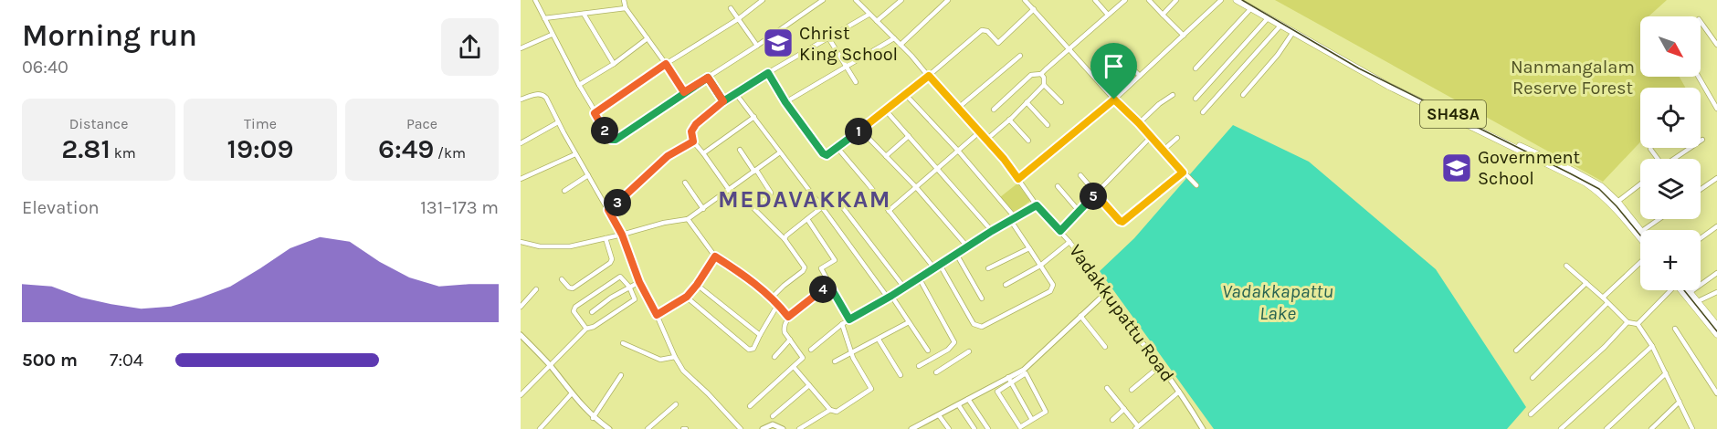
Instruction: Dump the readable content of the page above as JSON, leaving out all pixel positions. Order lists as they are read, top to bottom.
{
  "streets": {
    "main road": ["SH48A"],
    "street": ["Vadakkupattu Road"]
  },
  "districts": ["MEDAVAKKAM"],
  "water": ["Vadakkapattu Lake"],
  "parks": ["Nanmangalam Reserve Forest"],
  "places": {
    "school or university": ["Christ King School", "Government School"]
  },
  "north": "bottom right",
  "page": {
    "heading": ["Morning run", "06:40"],
    "map_buttons": "+",
    "stats": [
      ["Distance", "2.81 km"],
      ["Time", "19:09"],
      ["Pace", "6:49 /km"]
    ],
    "pins": [
      "2",
      "1",
      "5",
      "3",
      "4"
    ],
    "chart": ["Elevation", "131–173 m"],
    "list": [
      {
        "name": "500 m",
        "note": "7:04"
      }
    ]
  }
}
